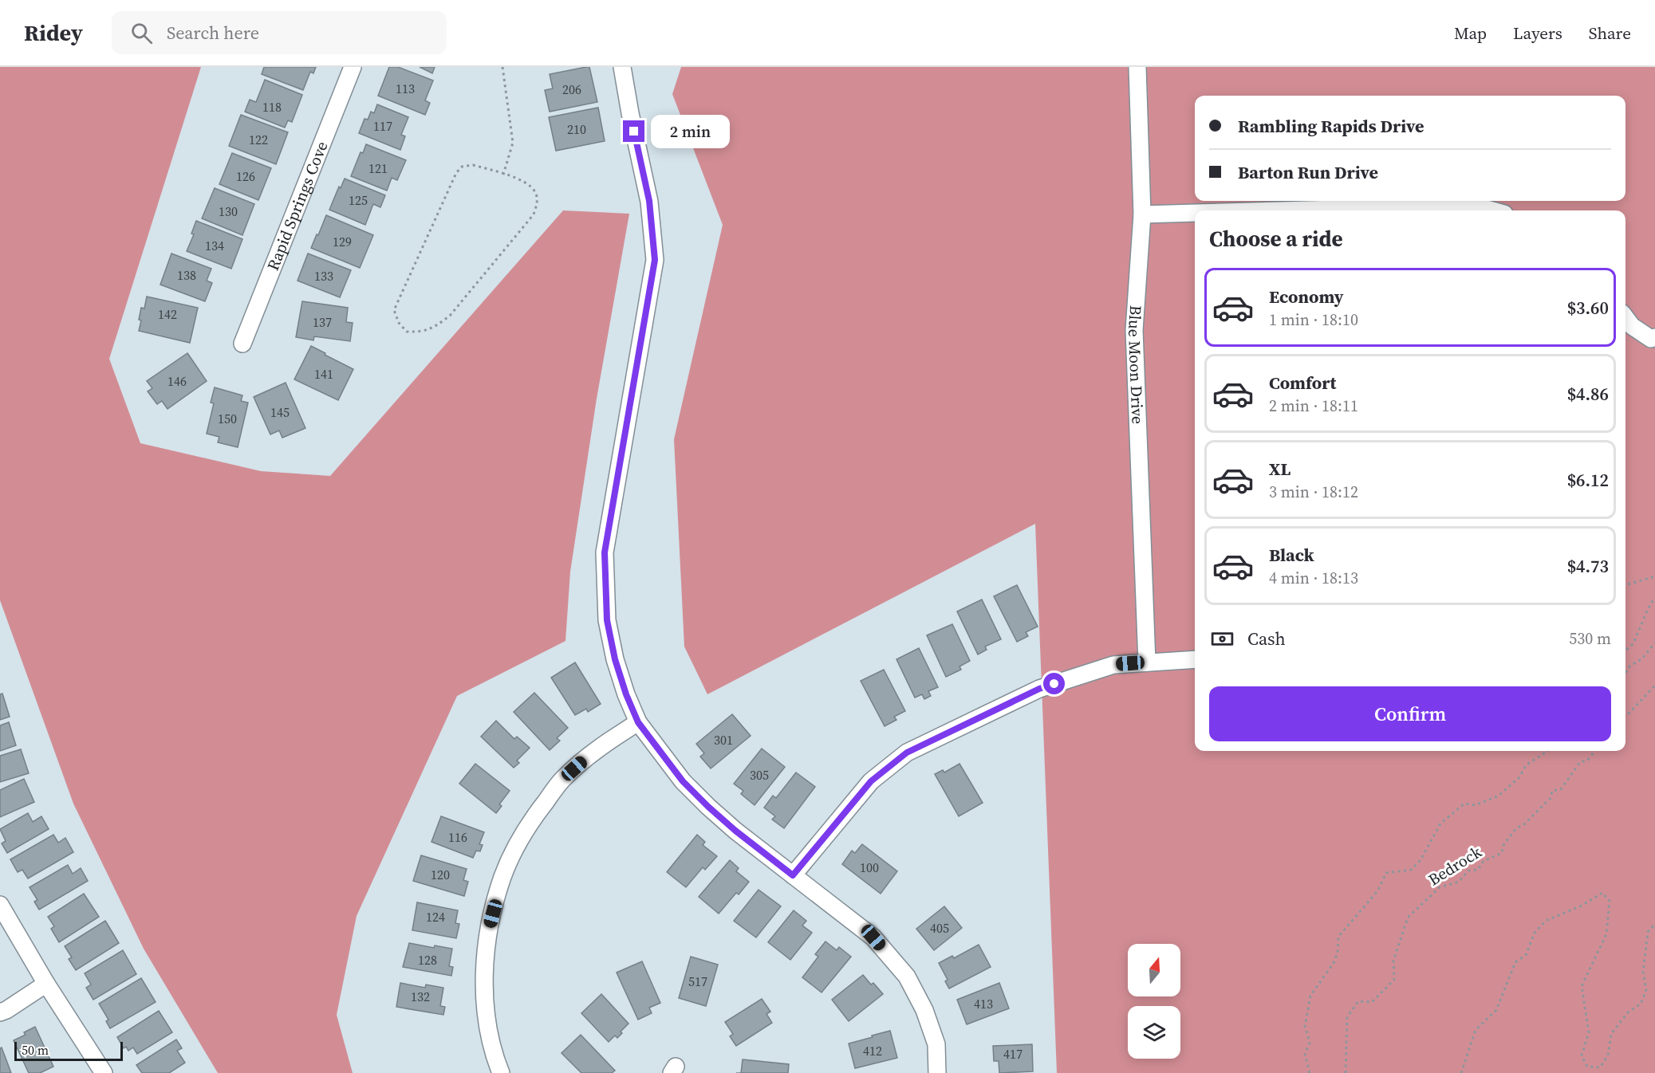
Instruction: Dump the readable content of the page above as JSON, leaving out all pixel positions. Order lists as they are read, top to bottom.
{
  "streets": {
    "street": ["Rapid Springs Cove", "Blue Moon Drive"],
    "path": ["Bedrock"]
  },
  "house_numbers": [
    "113",
    "206",
    "118",
    "117",
    "210",
    "122",
    "121",
    "126",
    "125",
    "130",
    "129",
    "134",
    "138",
    "133",
    "142",
    "137",
    "141",
    "146",
    "145",
    "150",
    "301",
    "305",
    "116",
    "100",
    "120",
    "124",
    "405",
    "128",
    "517",
    "132",
    "413",
    "412",
    "417"
  ],
  "scale_bar": "50 m",
  "north": "top",
  "page": {
    "header": "Ridey",
    "search": "Search here",
    "nav": ["Map", "Layers", "Share"],
    "banner": ["Rambling Rapids Drive", "Barton Run Drive"],
    "bubble": "2 min",
    "heading": "Choose a ride",
    "list": [
      {
        "name": "Economy",
        "note": "1 min · 18:10",
        "value": "$3.60"
      },
      {
        "name": "Comfort",
        "note": "2 min · 18:11",
        "value": "$4.86"
      },
      {
        "name": "XL",
        "note": "3 min · 18:12",
        "value": "$6.12"
      },
      {
        "name": "Black",
        "note": "4 min · 18:13",
        "value": "$4.73"
      }
    ],
    "pay": ["Cash", "530 m"],
    "buttons": "Confirm",
    "scale": "50 m"
  }
}
